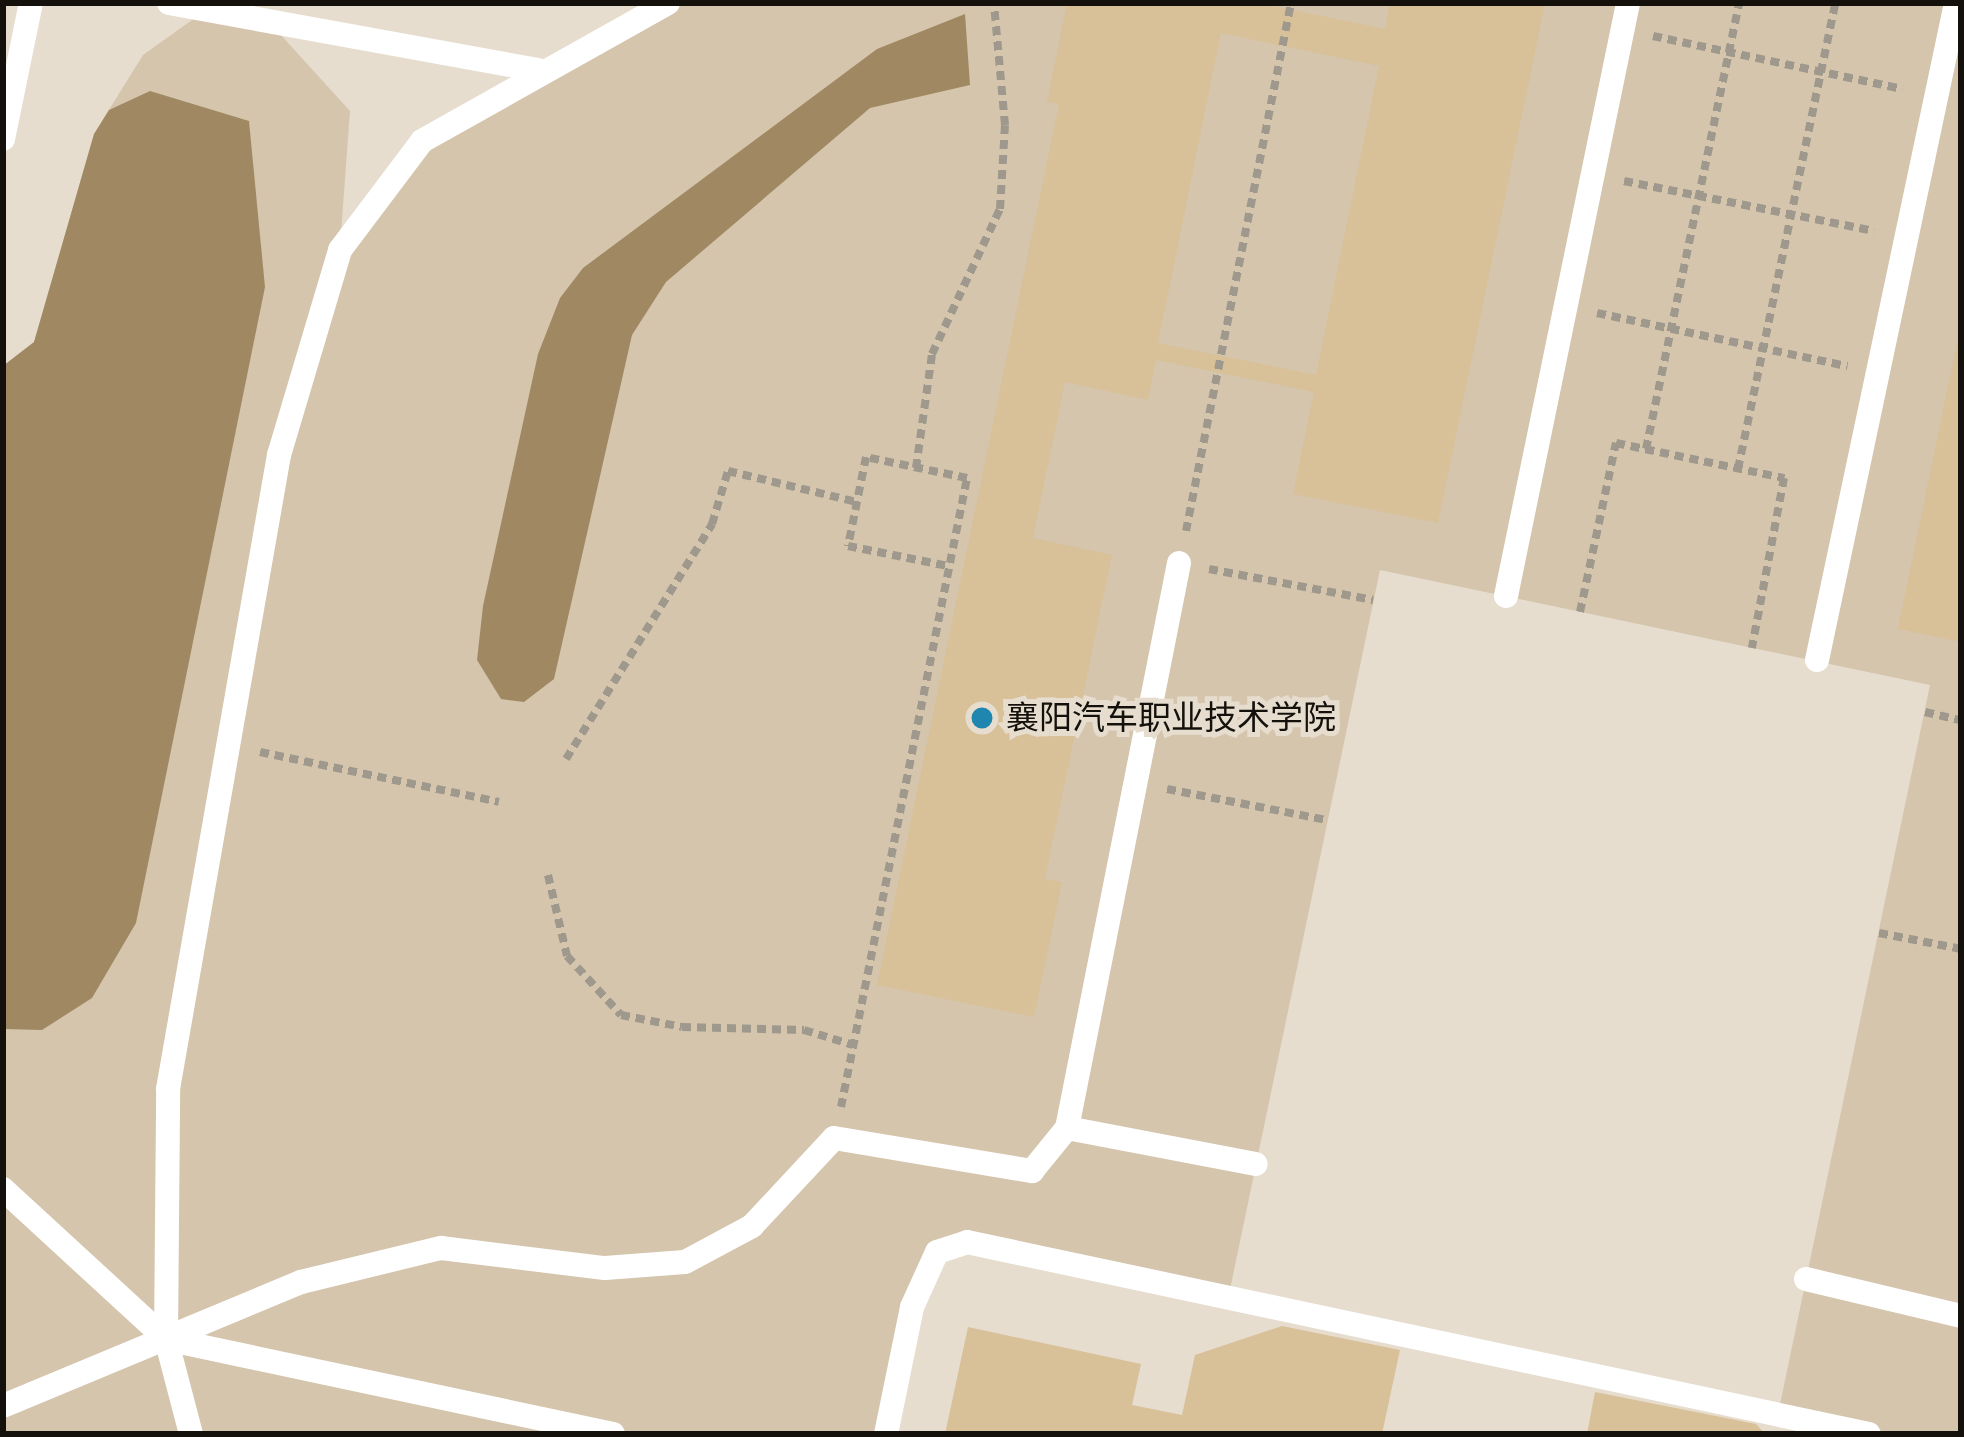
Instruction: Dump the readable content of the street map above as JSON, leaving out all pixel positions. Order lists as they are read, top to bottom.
{
  "places": ["襄阳汽车职业技术学院"]
}
